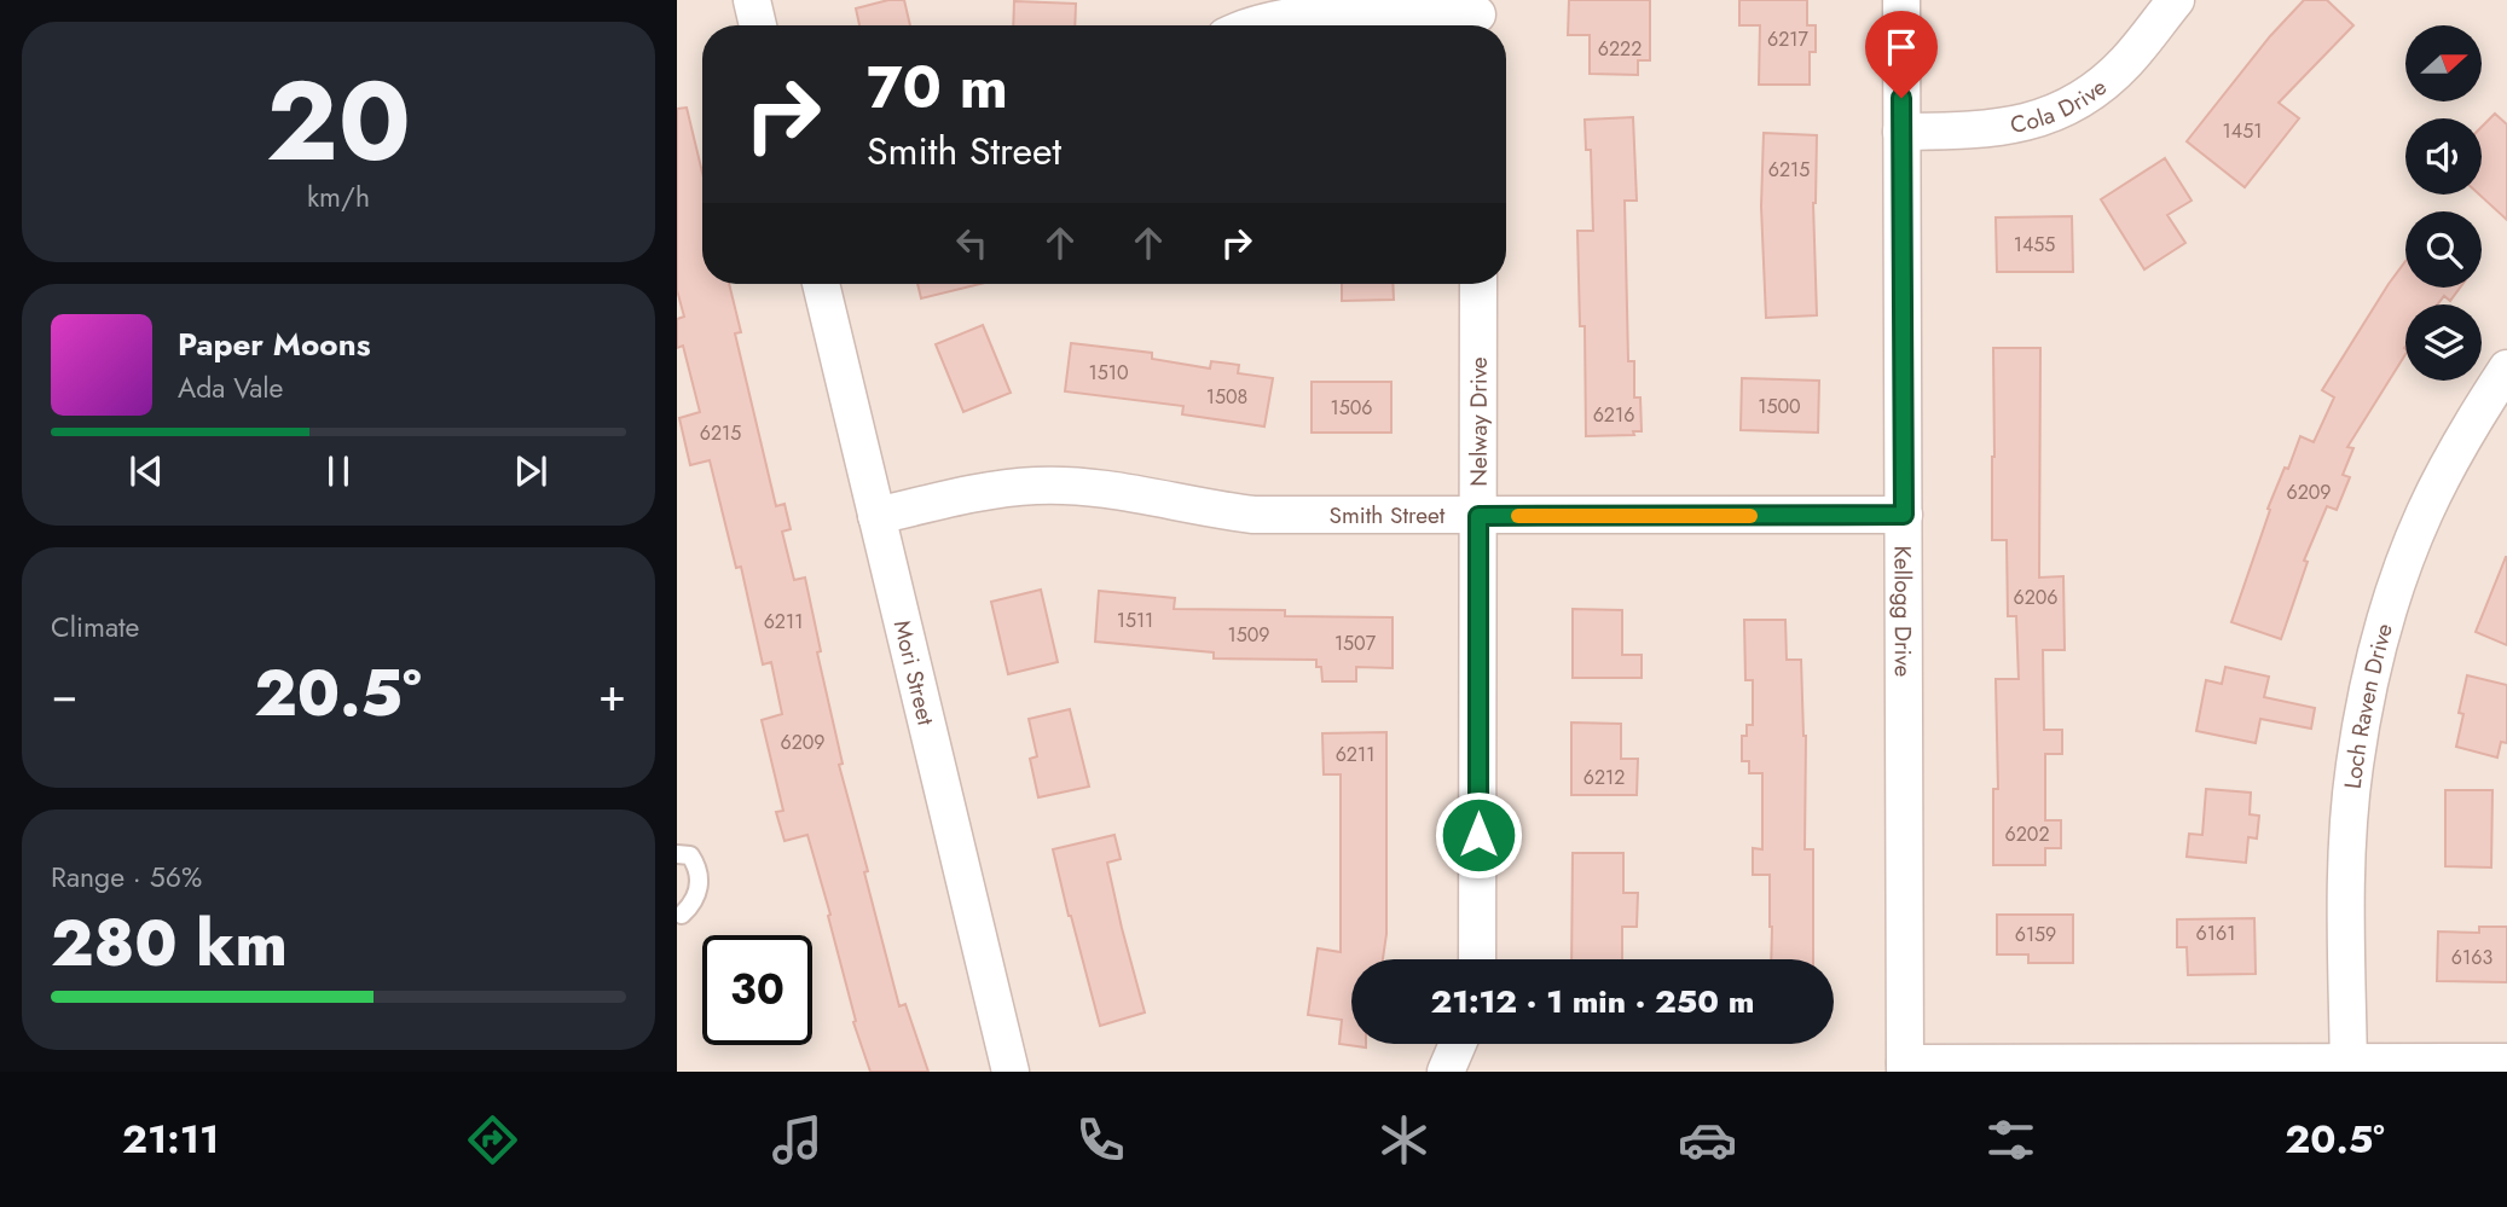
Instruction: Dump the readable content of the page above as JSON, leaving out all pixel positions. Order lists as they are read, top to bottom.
{
  "streets": {
    "street": [
      "Cola Drive",
      "Nelway Drive",
      "Smith Street",
      "Kellogg Drive",
      "Mori Street",
      "Loch Raven Drive"
    ]
  },
  "crossings": [
    ["Cola Drive", "Kellogg Drive"],
    ["Nelway Drive", "Smith Street"],
    ["Smith Street", "Kellogg Drive"],
    ["Smith Street", "Mori Street"]
  ],
  "house_numbers": [
    "6217",
    "6222",
    "1451",
    "6215",
    "1455",
    "1510",
    "1508",
    "1500",
    "1506",
    "6216",
    "6215",
    "6209",
    "6206",
    "1511",
    "6211",
    "1509",
    "1507",
    "6209",
    "6211",
    "6212",
    "6202",
    "6161",
    "6159",
    "6163"
  ],
  "north": "right",
  "page": {
    "tile": [
      ["20", "km/h"],
      "Climate",
      ["Range · 56%", "280 km"]
    ],
    "turn": ["70 m", "Smith Street"],
    "song": ["Paper Moons", "Ada Vale"],
    "heat": ["−", "20.5°", "+"],
    "limit": "30",
    "trip": "21:12 · 1 min · 250 m",
    "tabs": ["21:11", "20.5°"]
  }
}
